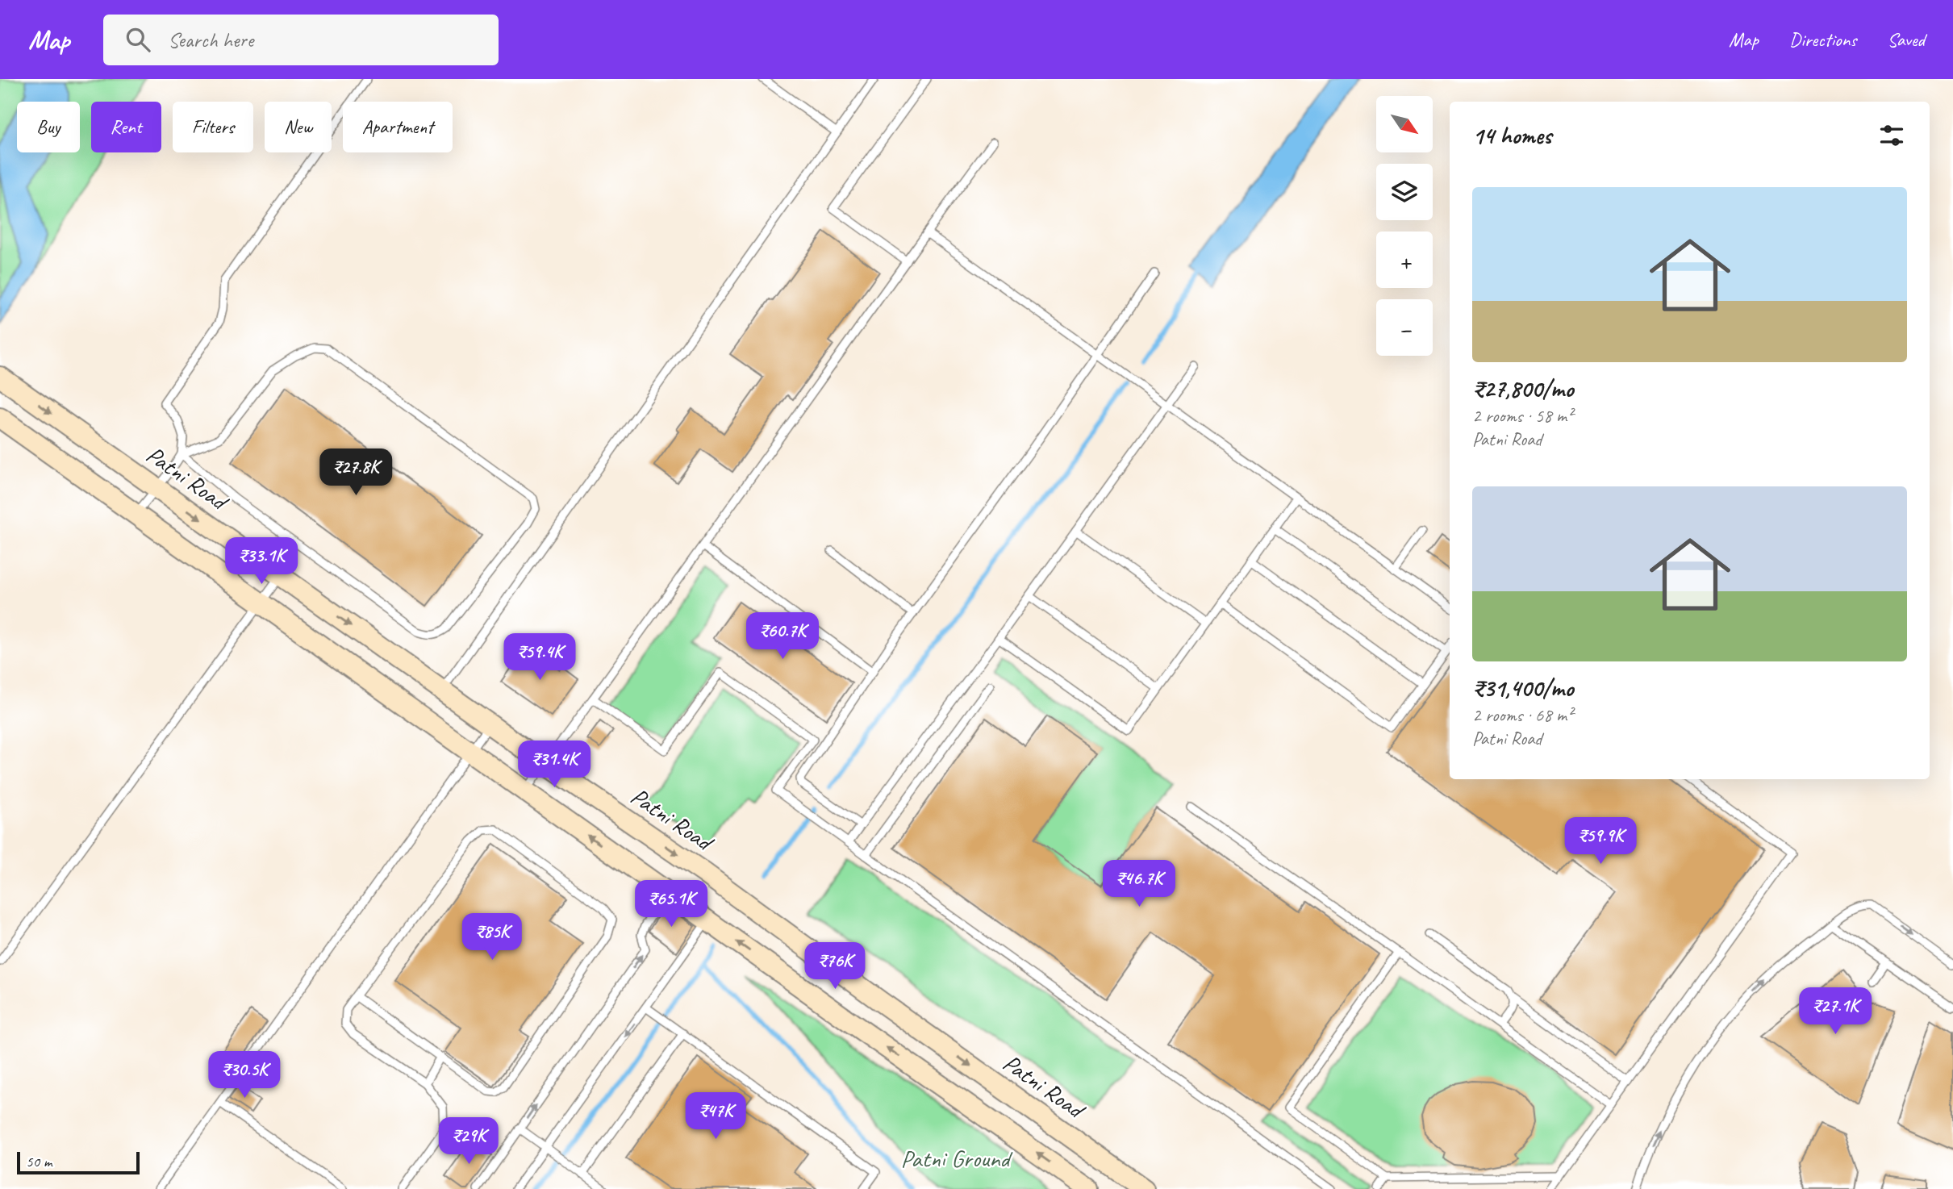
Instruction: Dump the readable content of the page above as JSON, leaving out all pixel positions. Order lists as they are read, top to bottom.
{
  "streets": {
    "main road": ["Patni Road"]
  },
  "parks": ["Patni Ground"],
  "scale_bar": "50 m",
  "north": "bottom right",
  "page": {
    "header": "Map",
    "search": "Search here",
    "nav": ["Map", "Directions", "Saved"],
    "map_buttons": ["+", "−"],
    "chip": [
      "Buy",
      "Rent",
      "Filters",
      "New",
      "Apartment"
    ],
    "heading": "14 homes",
    "list": [
      {
        "name": "₹27,800/mo",
        "note": "2 rooms · 58 m² · Patni Road"
      },
      {
        "name": "₹31,400/mo",
        "note": "2 rooms · 68 m² · Patni Road"
      }
    ],
    "price": [
      "₹27.8K",
      "₹33.1K",
      "₹60.7K",
      "₹59.4K",
      "₹31.4K",
      "₹59.9K",
      "₹46.7K",
      "₹65.1K",
      "₹85K",
      "₹76K",
      "₹27.1K",
      "₹30.5K",
      "₹47K",
      "₹29K"
    ],
    "scale": "50 m"
  }
}
